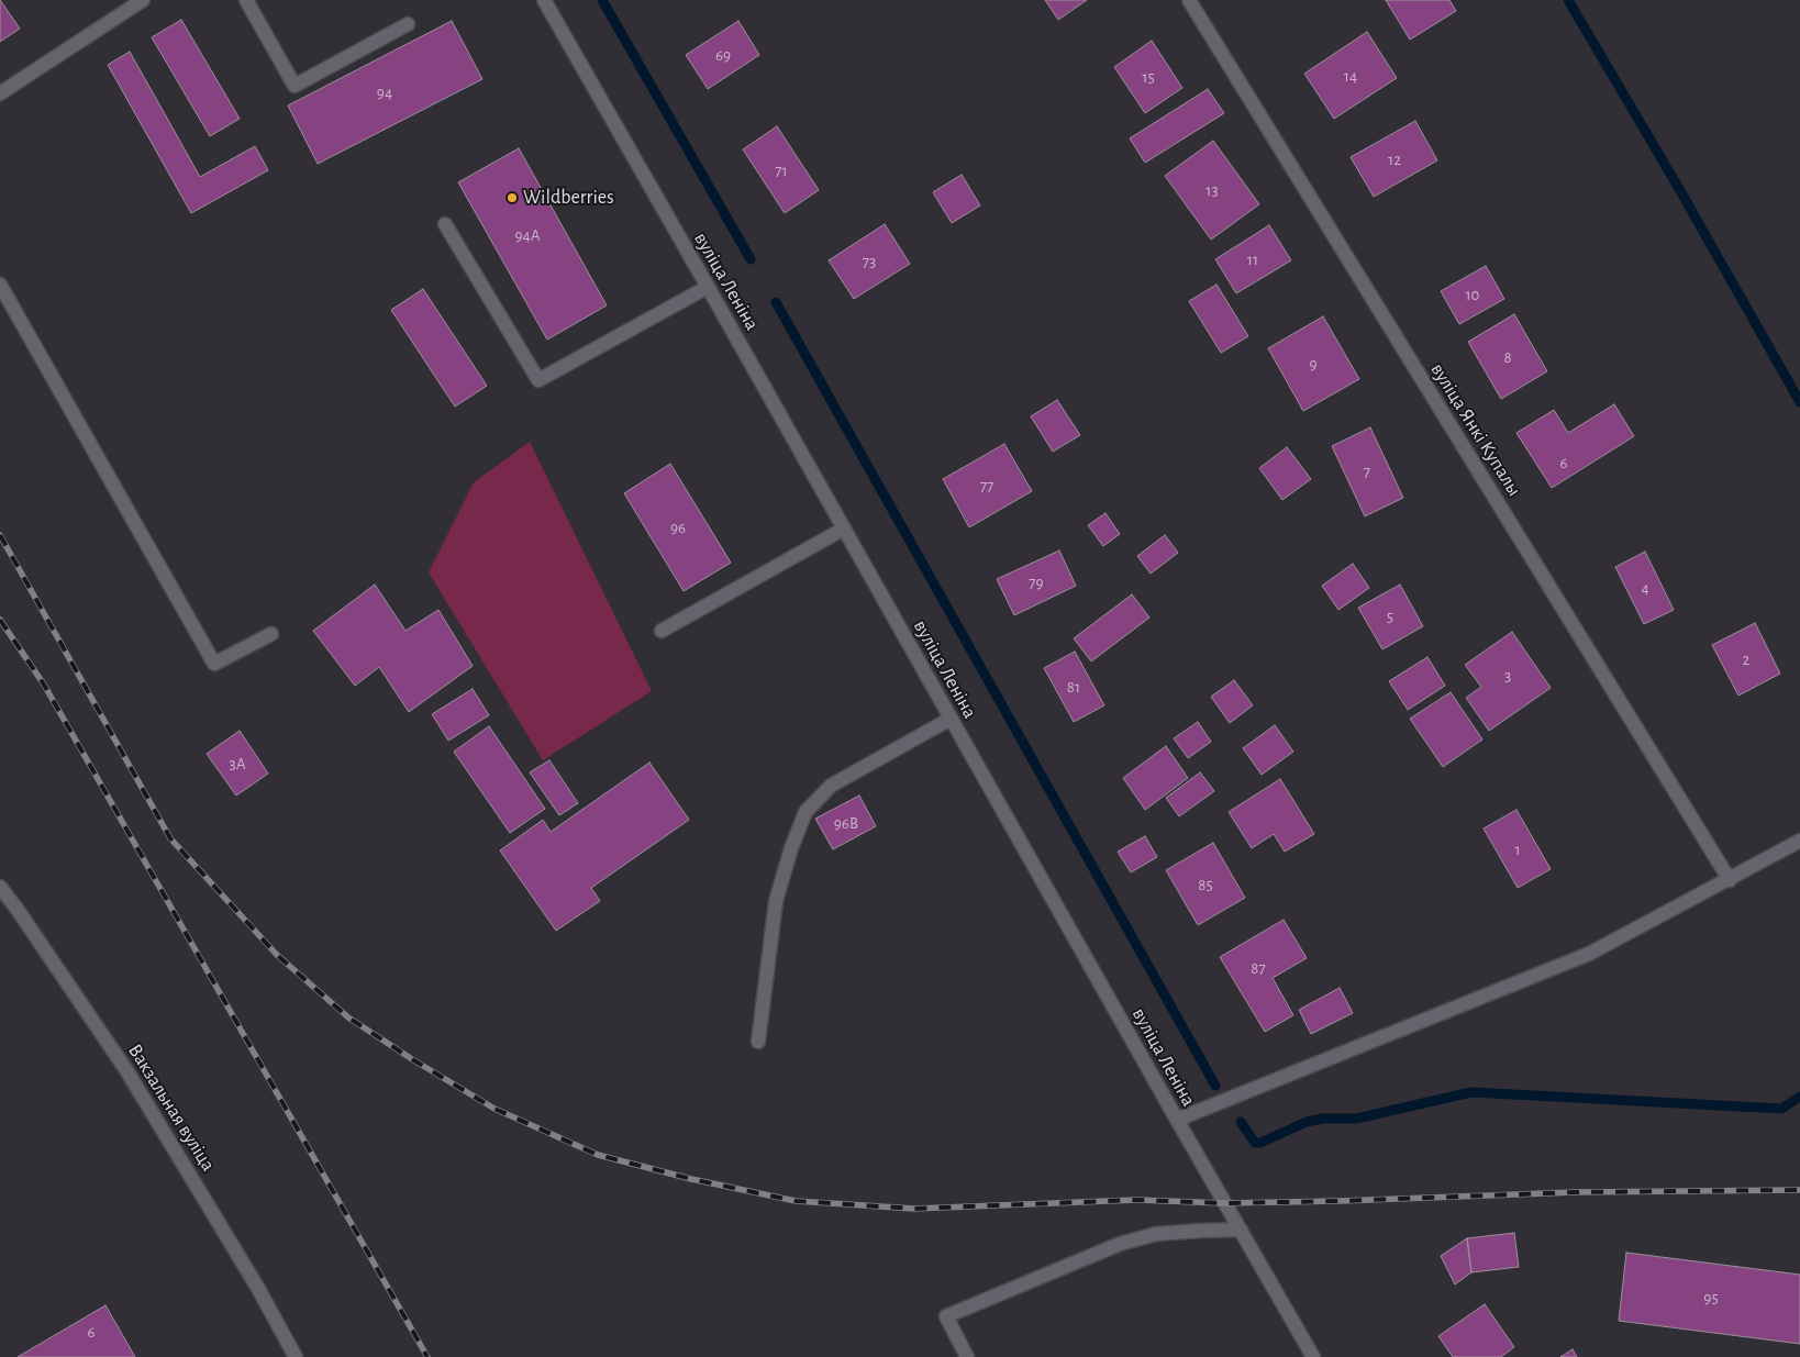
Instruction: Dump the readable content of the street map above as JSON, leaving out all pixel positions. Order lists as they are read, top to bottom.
{
  "streets": {
    "street": ["вуліца Леніна", "вуліца Янкі Купалы", "Вакзальная вуліца"]
  },
  "places": ["Wildberries"],
  "house_numbers": [
    "69",
    "14",
    "15",
    "94",
    "12",
    "71",
    "13",
    "94А",
    "11",
    "73",
    "10",
    "8",
    "9",
    "6",
    "7",
    "77",
    "96",
    "79",
    "4",
    "5",
    "2",
    "3",
    "81",
    "3А",
    "96В",
    "1",
    "85",
    "87",
    "95",
    "6"
  ]
}
